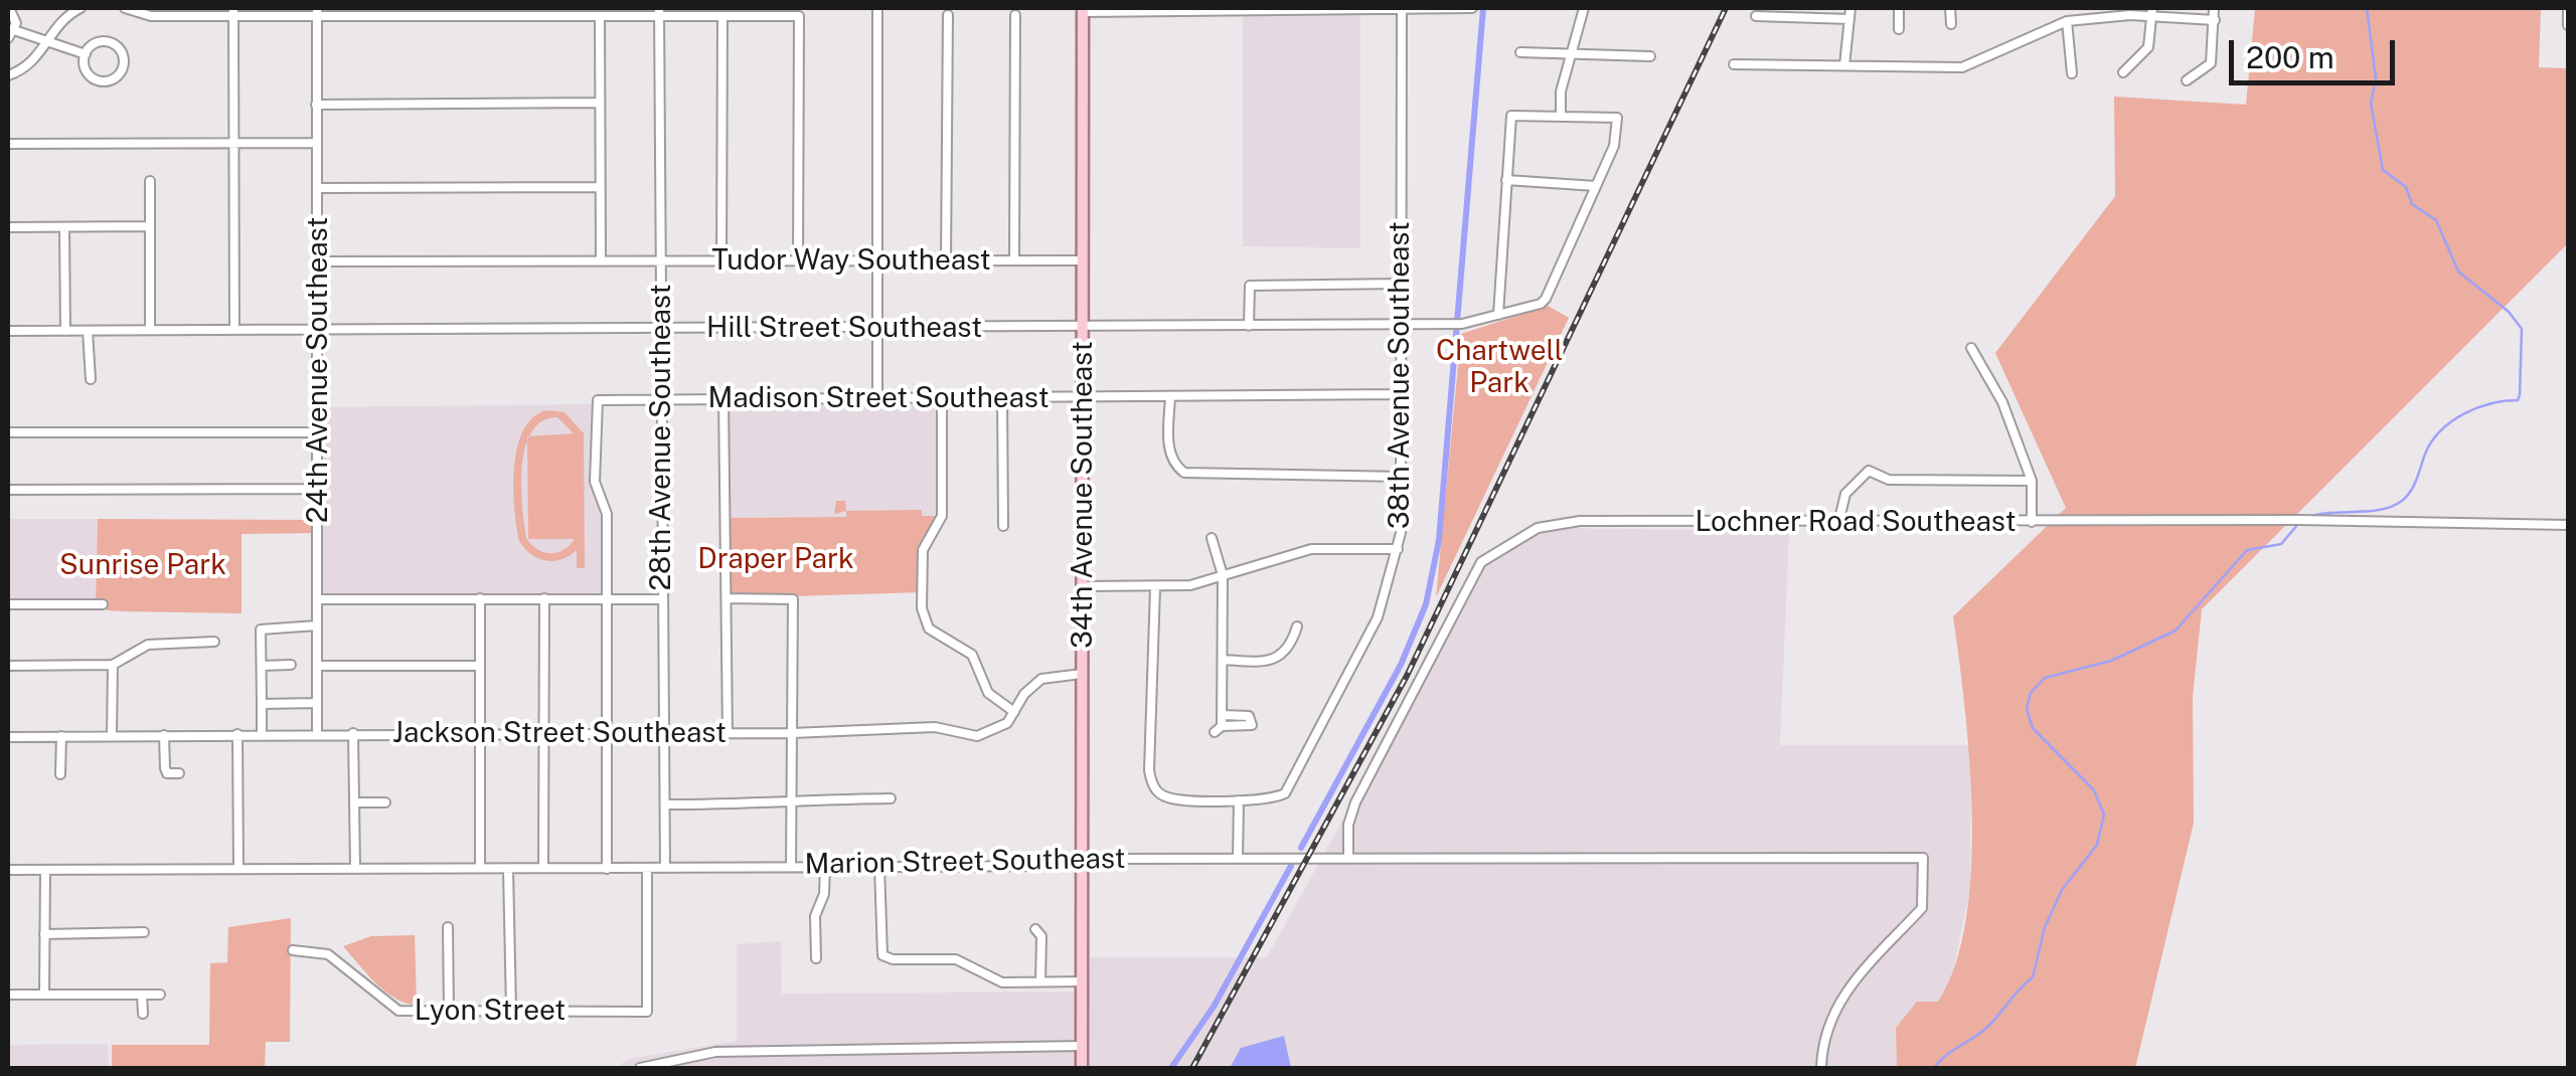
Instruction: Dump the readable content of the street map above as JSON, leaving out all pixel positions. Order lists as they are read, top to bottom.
{
  "streets": {
    "main road": ["34th Avenue Southeast"],
    "street": [
      "Tudor Way Southeast",
      "Hill Street Southeast",
      "24th Avenue Southeast",
      "38th Avenue Southeast",
      "Madison Street Southeast",
      "28th Avenue Southeast",
      "Lochner Road Southeast",
      "Jackson Street Southeast",
      "Marion Street Southeast",
      "Lyon Street"
    ]
  },
  "crossings": [
    ["Tudor Way Southeast", "24th Avenue Southeast"],
    ["Tudor Way Southeast", "28th Avenue Southeast"],
    ["Tudor Way Southeast", "34th Avenue Southeast"],
    ["Hill Street Southeast", "24th Avenue Southeast"],
    ["Hill Street Southeast", "38th Avenue Southeast"],
    ["Hill Street Southeast", "28th Avenue Southeast"],
    ["Hill Street Southeast", "34th Avenue Southeast"],
    ["24th Avenue Southeast", "Jackson Street Southeast"],
    ["38th Avenue Southeast", "Madison Street Southeast"],
    ["Madison Street Southeast", "28th Avenue Southeast"],
    ["Madison Street Southeast", "34th Avenue Southeast"],
    ["28th Avenue Southeast", "Jackson Street Southeast"],
    ["28th Avenue Southeast", "Marion Street Southeast"],
    ["34th Avenue Southeast", "Jackson Street Southeast"],
    ["34th Avenue Southeast", "Marion Street Southeast"],
    ["Lochner Road Southeast", "Marion Street Southeast"],
    ["Marion Street Southeast", "Lyon Street"]
  ],
  "parks": ["Chartwell Park", "Draper Park", "Sunrise Park"],
  "scale_bar": "200 m"
}
